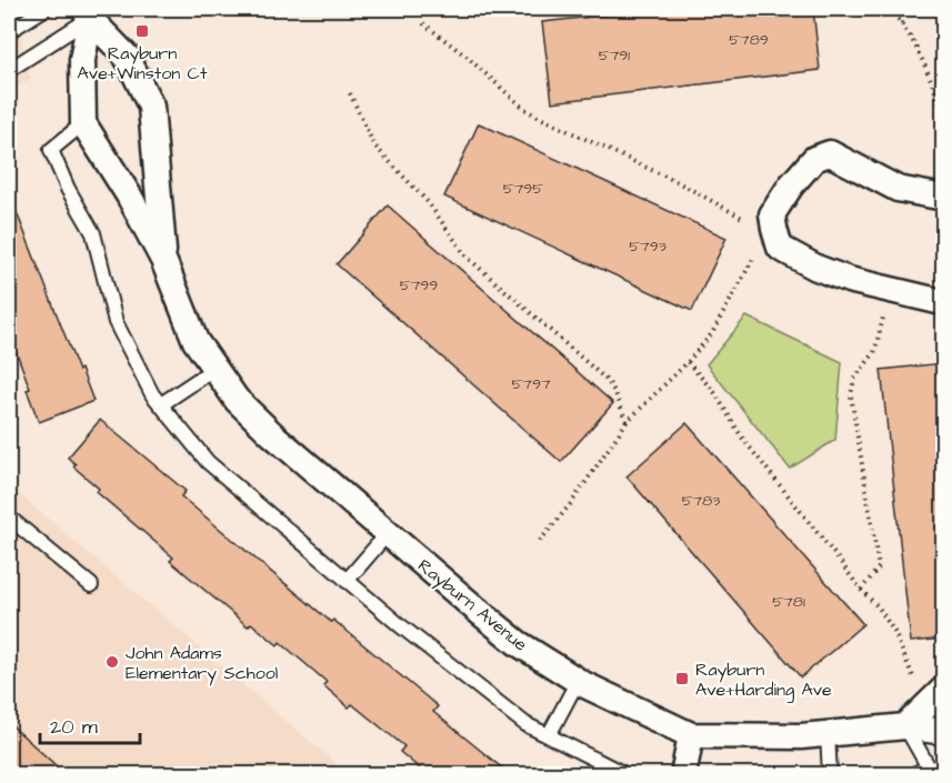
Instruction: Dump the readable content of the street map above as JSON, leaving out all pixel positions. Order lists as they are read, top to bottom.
{
  "streets": {
    "street": ["Rayburn Avenue"]
  },
  "places": {
    "transit": ["Rayburn Ave+Winston Ct", "Rayburn Ave+Harding Ave"],
    "other": ["John Adams Elementary School"]
  },
  "house_numbers": [
    "5789",
    "5791",
    "5795",
    "5793",
    "5799",
    "5797",
    "5783",
    "5781"
  ],
  "scale_bar": "20 m"
}
